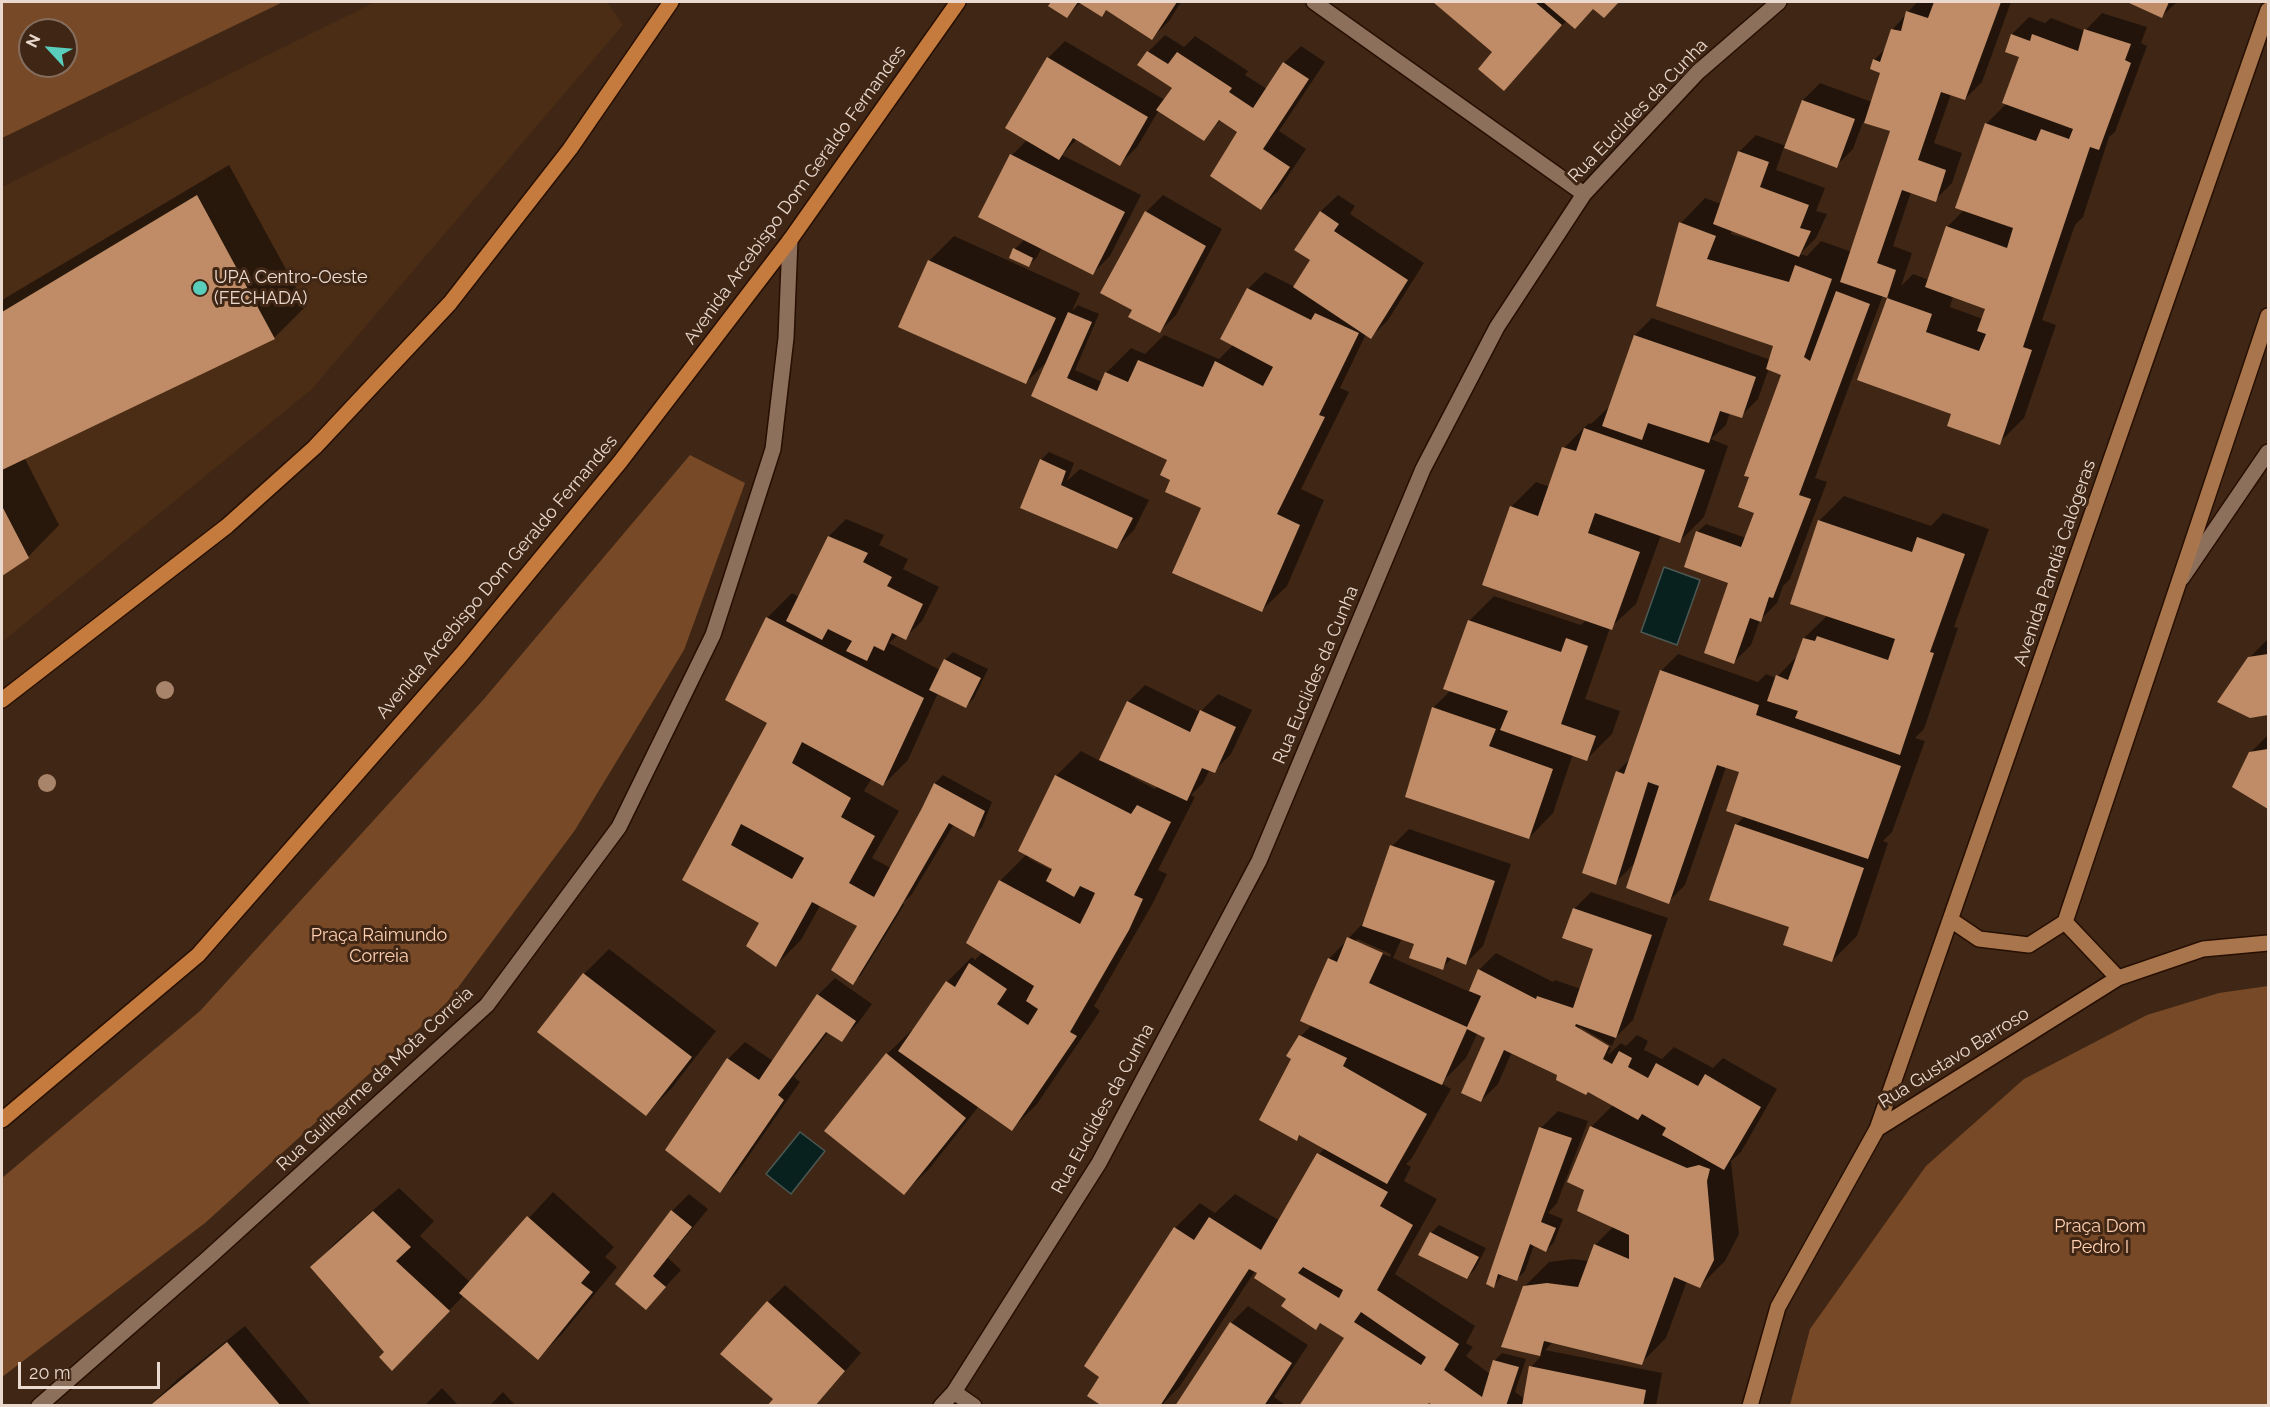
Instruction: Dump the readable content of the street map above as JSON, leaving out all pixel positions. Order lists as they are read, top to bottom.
{
  "streets": {
    "main road": ["Avenida Arcebispo Dom Geraldo Fernandes"],
    "street": [
      "Rua Euclides da Cunha",
      "Avenida Pandiá Calógeras",
      "Rua Gustavo Barroso",
      "Rua Guilherme da Mota Correia"
    ]
  },
  "crossings": [
    ["Avenida Arcebispo Dom Geraldo Fernandes", "Rua Guilherme da Mota Correia"],
    ["Avenida Pandiá Calógeras", "Rua Gustavo Barroso"]
  ],
  "parks": ["Praça Raimundo Correia", "Praça Dom Pedro I"],
  "places": ["UPA Centro-Oeste (FECHADA)"],
  "scale_bar": "20 m",
  "north": "top left"
}
